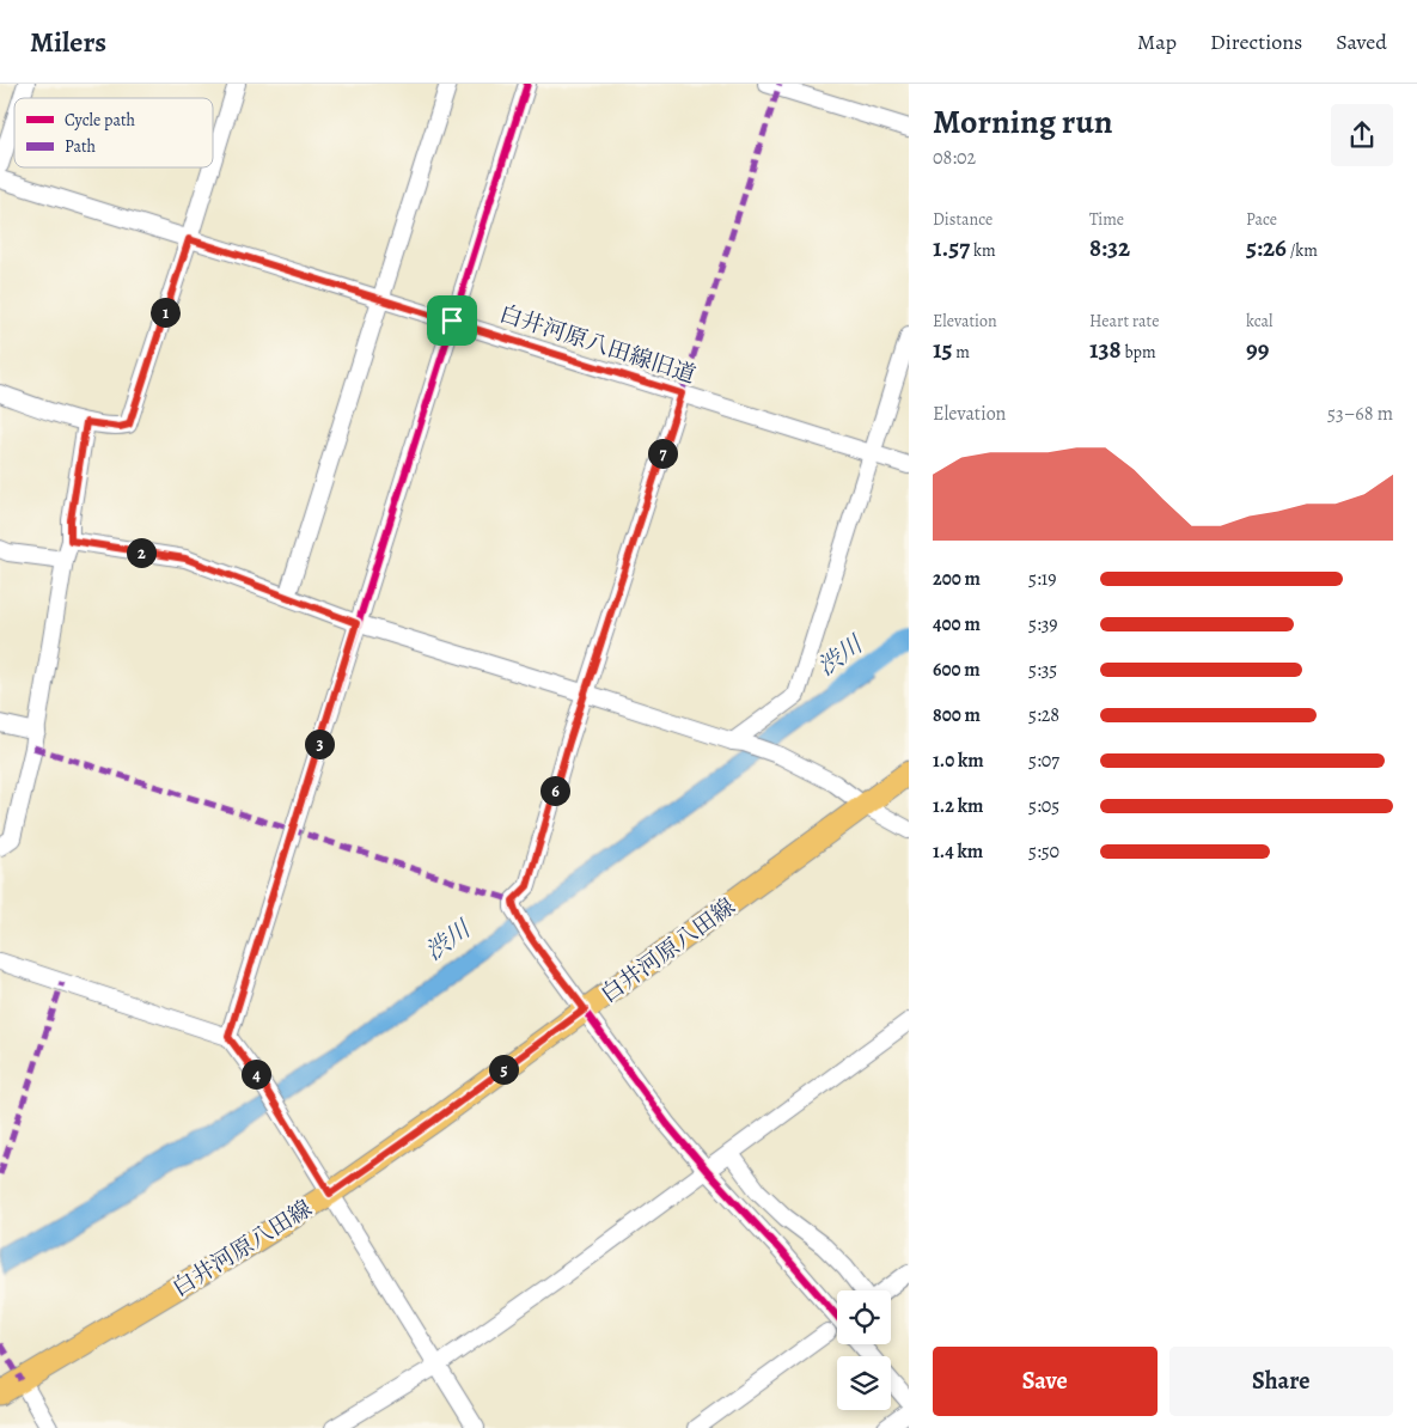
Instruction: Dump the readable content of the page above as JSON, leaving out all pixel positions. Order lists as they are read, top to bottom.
{
  "streets": {
    "main road": ["白井河原八田線"],
    "street": ["白井河原八田線旧道"]
  },
  "water": ["渋川"],
  "legend": ["Cycle path", "Path"],
  "page": {
    "header": "Milers",
    "nav": ["Map", "Directions", "Saved"],
    "heading": ["Morning run", "08:02"],
    "stats": [
      ["Distance", "1.57 km"],
      ["Time", "8:32"],
      ["Pace", "5:26 /km"],
      ["Elevation", "15 m"],
      ["Heart rate", "138 bpm"],
      ["kcal", "99"]
    ],
    "pins": [
      "1",
      "7",
      "2",
      "3",
      "6",
      "5",
      "4"
    ],
    "chart": ["Elevation", "53–68 m"],
    "list": [
      {
        "name": "200 m",
        "note": "5:19"
      },
      {
        "name": "400 m",
        "note": "5:39"
      },
      {
        "name": "600 m",
        "note": "5:35"
      },
      {
        "name": "800 m",
        "note": "5:28"
      },
      {
        "name": "1.0 km",
        "note": "5:07"
      },
      {
        "name": "1.2 km",
        "note": "5:05"
      },
      {
        "name": "1.4 km",
        "note": "5:50"
      }
    ],
    "buttons": ["Save", "Share"]
  }
}
